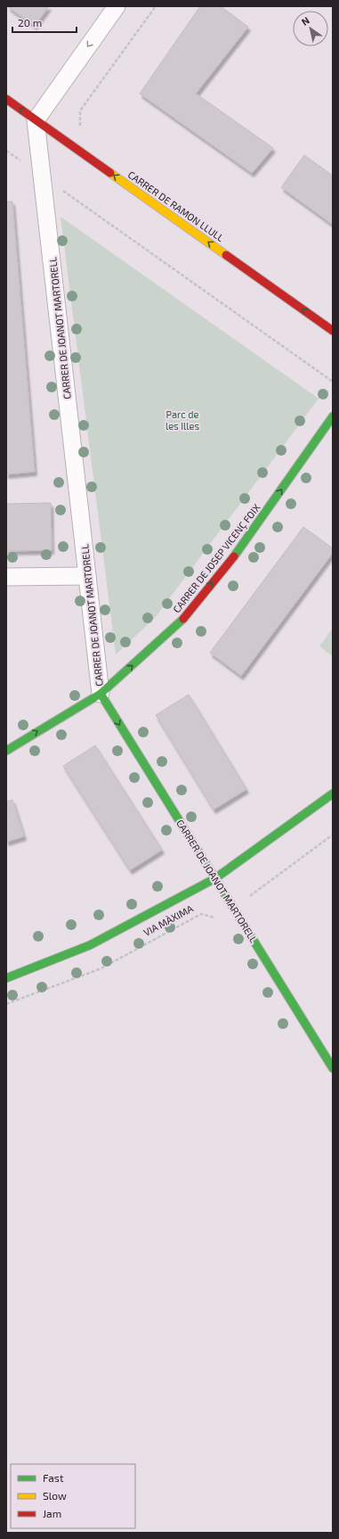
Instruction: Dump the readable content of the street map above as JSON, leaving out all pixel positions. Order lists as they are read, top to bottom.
{
  "streets": {
    "street": [
      "CARRER DE RAMON LLULL",
      "CARRER DE JOANOT MARTORELL",
      "CARRER DE JOSEP VICENÇ FOIX",
      "VIA MÀXIMA"
    ]
  },
  "crossings": [
    ["CARRER DE RAMON LLULL", "CARRER DE JOANOT MARTORELL"],
    ["CARRER DE JOANOT MARTORELL", "CARRER DE JOSEP VICENÇ FOIX"],
    ["CARRER DE JOANOT MARTORELL", "VIA MÀXIMA"]
  ],
  "one_way": ["CARRER DE RAMON LLULL", "CARRER DE JOSEP VICENÇ FOIX"],
  "parks": ["Parc de les Illes"],
  "legend": ["Fast", "Slow", "Jam"],
  "scale_bar": "20 m",
  "north": "top left"
}
